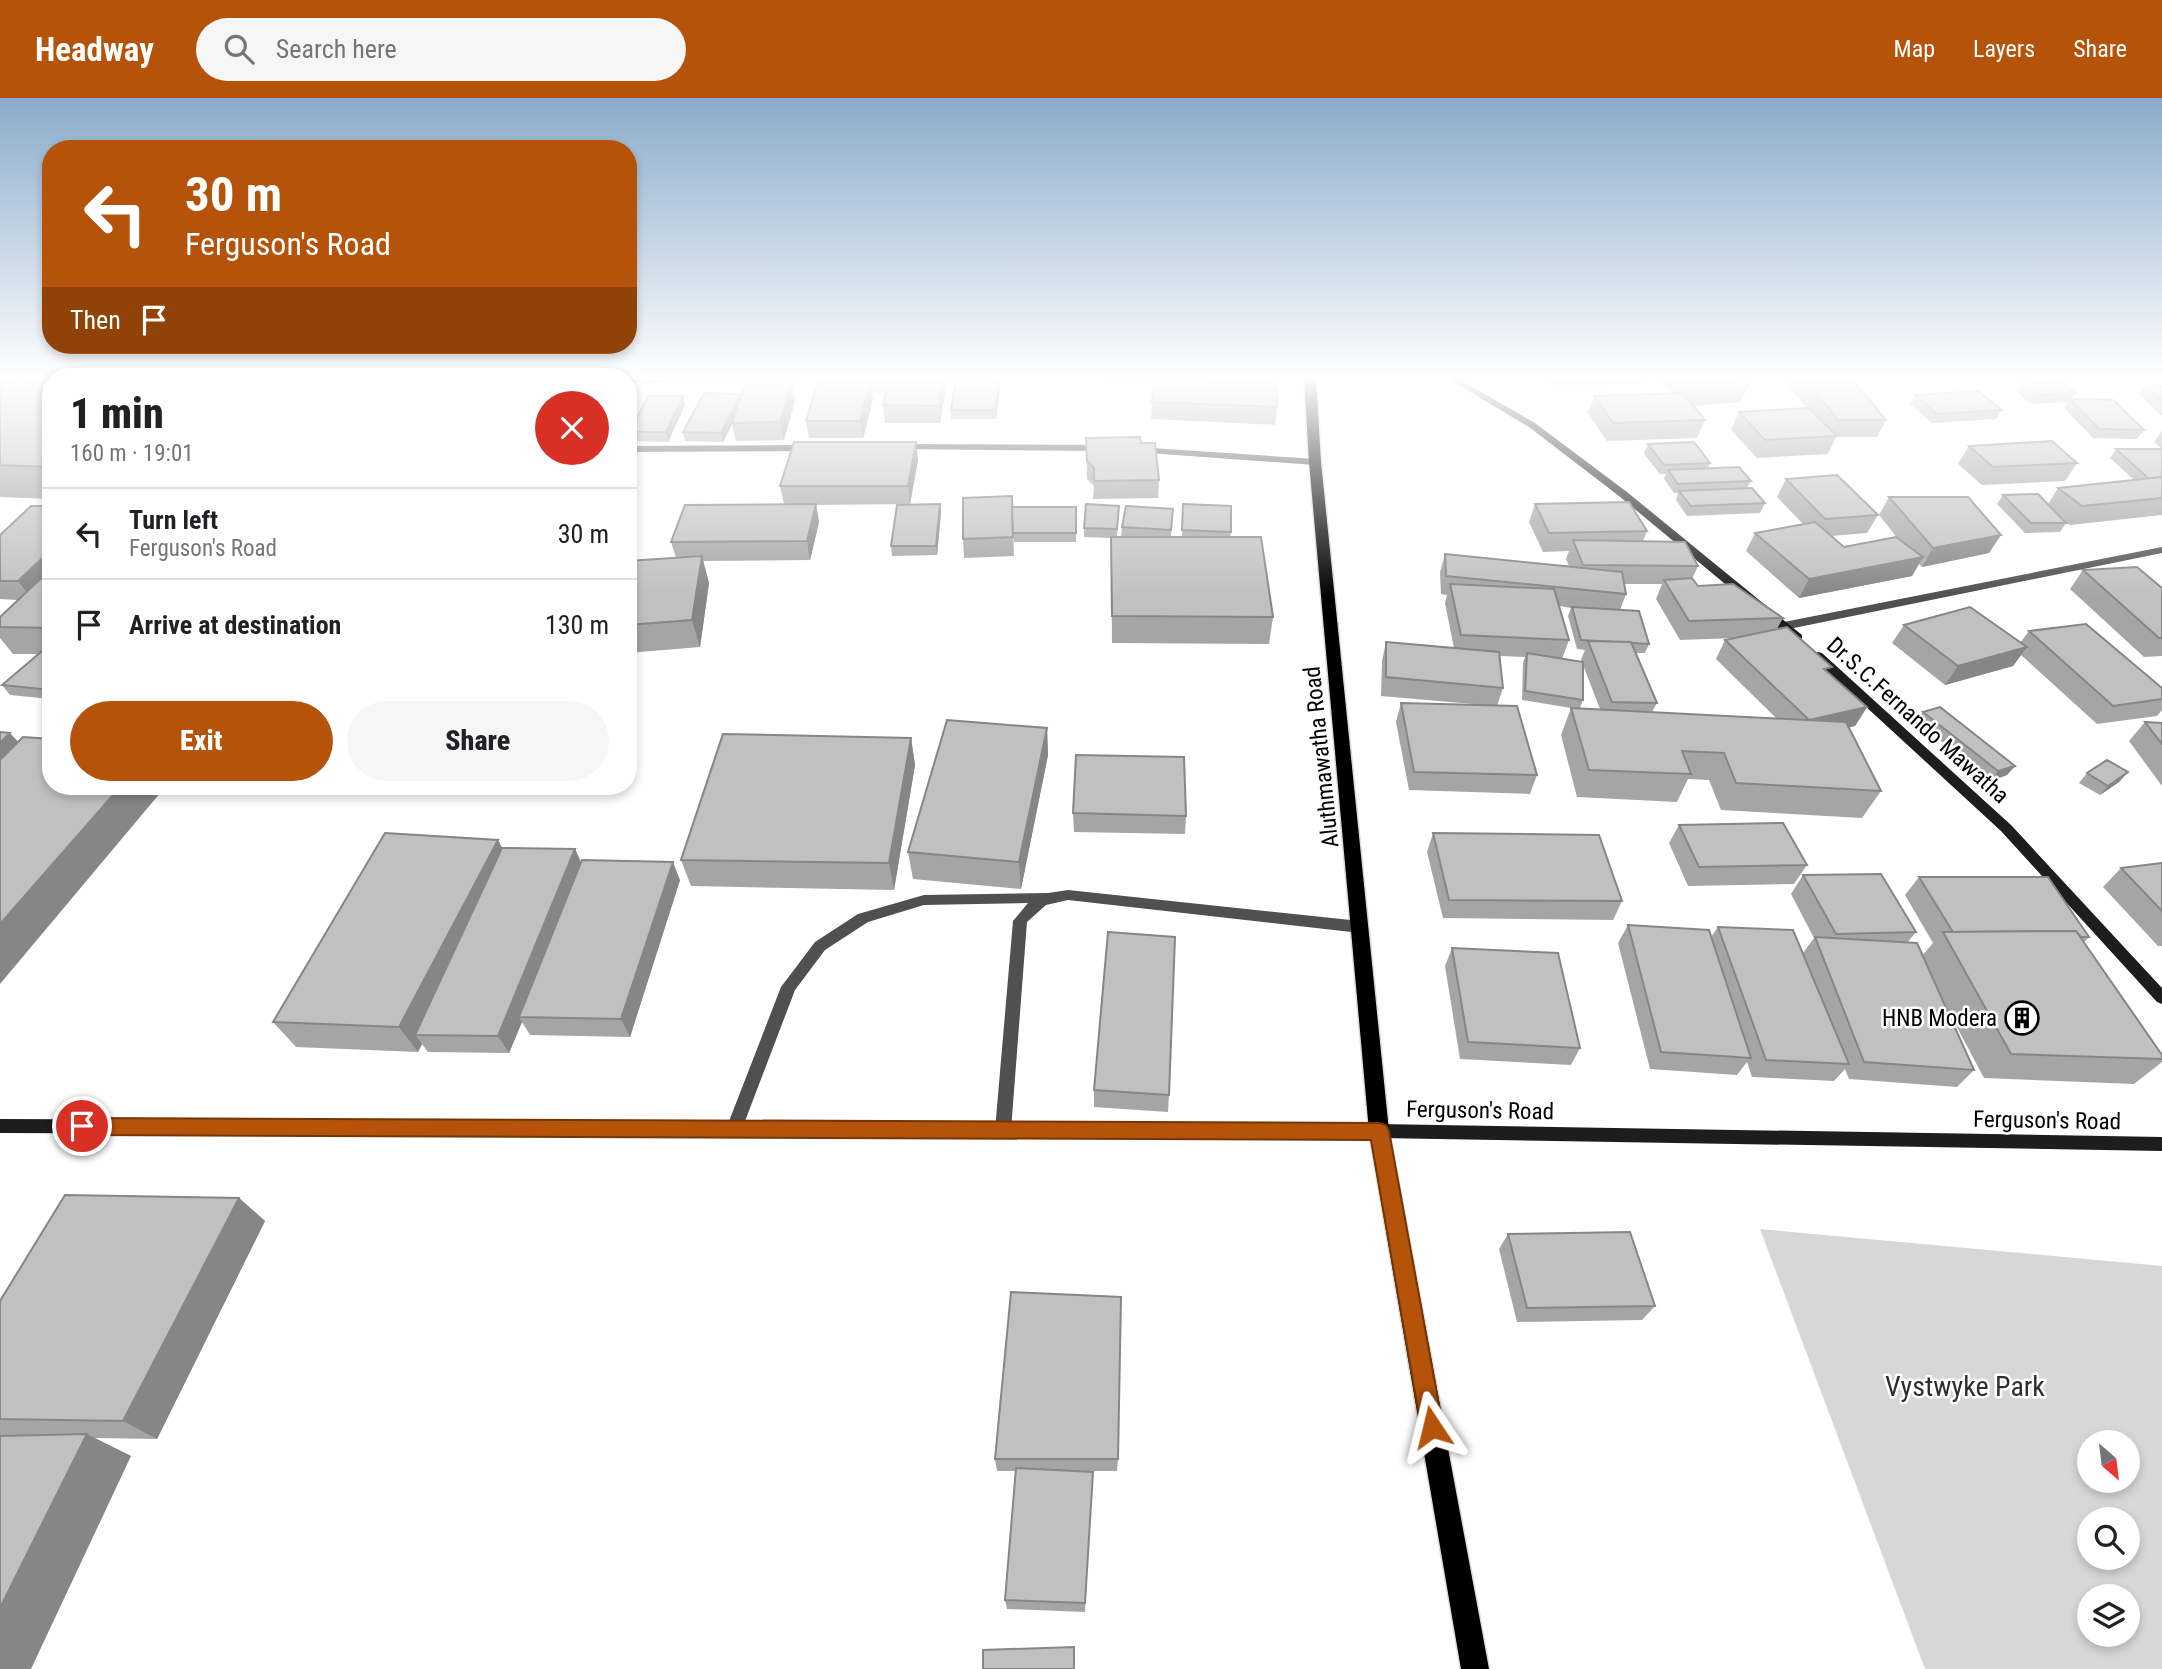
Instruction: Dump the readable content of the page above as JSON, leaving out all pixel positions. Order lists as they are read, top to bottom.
{
  "streets": {
    "main road": ["Aluthmawatha Road"],
    "street": ["Dr.S.C.Fernando Mawatha", "Ferguson's Road"]
  },
  "crossings": [
    ["Aluthmawatha Road", "Ferguson's Road"]
  ],
  "parks": ["Vystwyke Park"],
  "places": {
    "building": ["HNB Modera"]
  },
  "north": "bottom right",
  "page": {
    "header": "Headway",
    "search": "Search here",
    "nav": ["Map", "Layers", "Share"],
    "turn": ["30 m", "Ferguson's Road"],
    "then": "Then",
    "heading": ["1 min", "160 m · 19:01"],
    "list": [
      {
        "name": "Turn left",
        "note": "Ferguson's Road",
        "value": "30 m"
      },
      {
        "name": "Arrive at destination",
        "value": "130 m"
      }
    ],
    "buttons": ["Exit", "Share"]
  }
}
